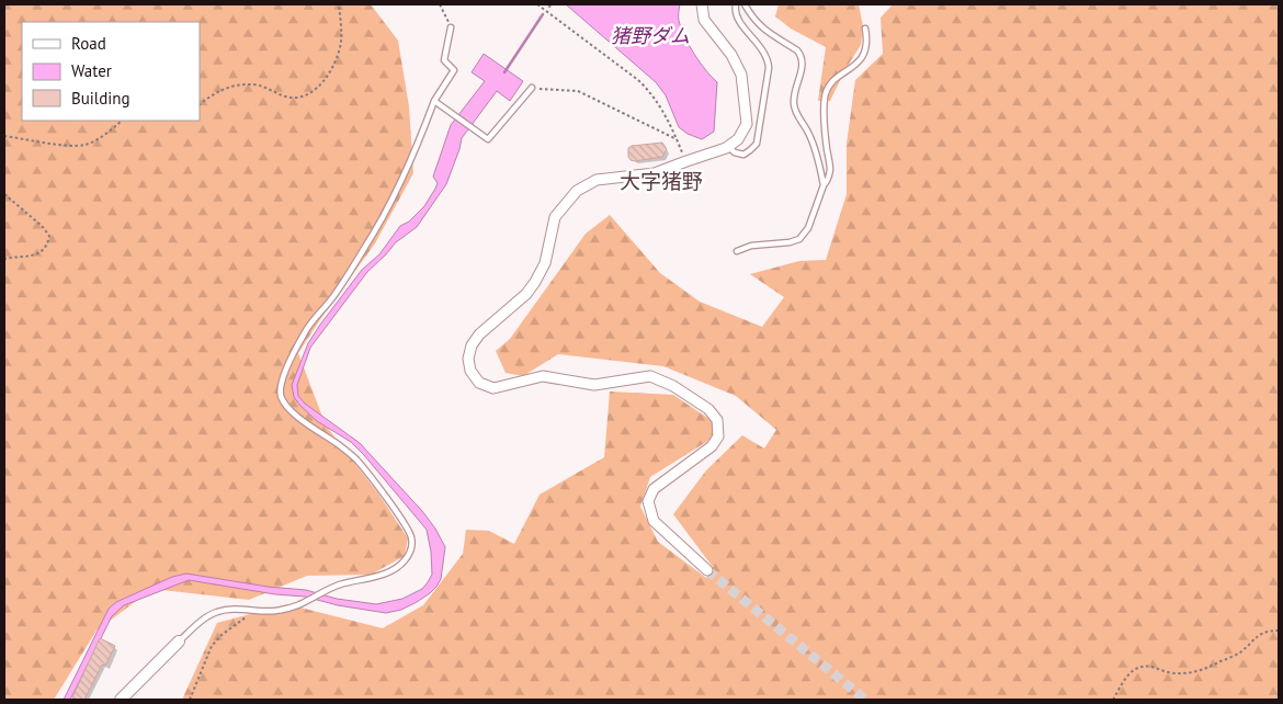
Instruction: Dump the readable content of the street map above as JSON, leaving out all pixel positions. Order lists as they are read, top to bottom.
{
  "districts": ["大字猪野"],
  "water": ["猪野ダム"],
  "legend": ["Road", "Water", "Building"]
}
